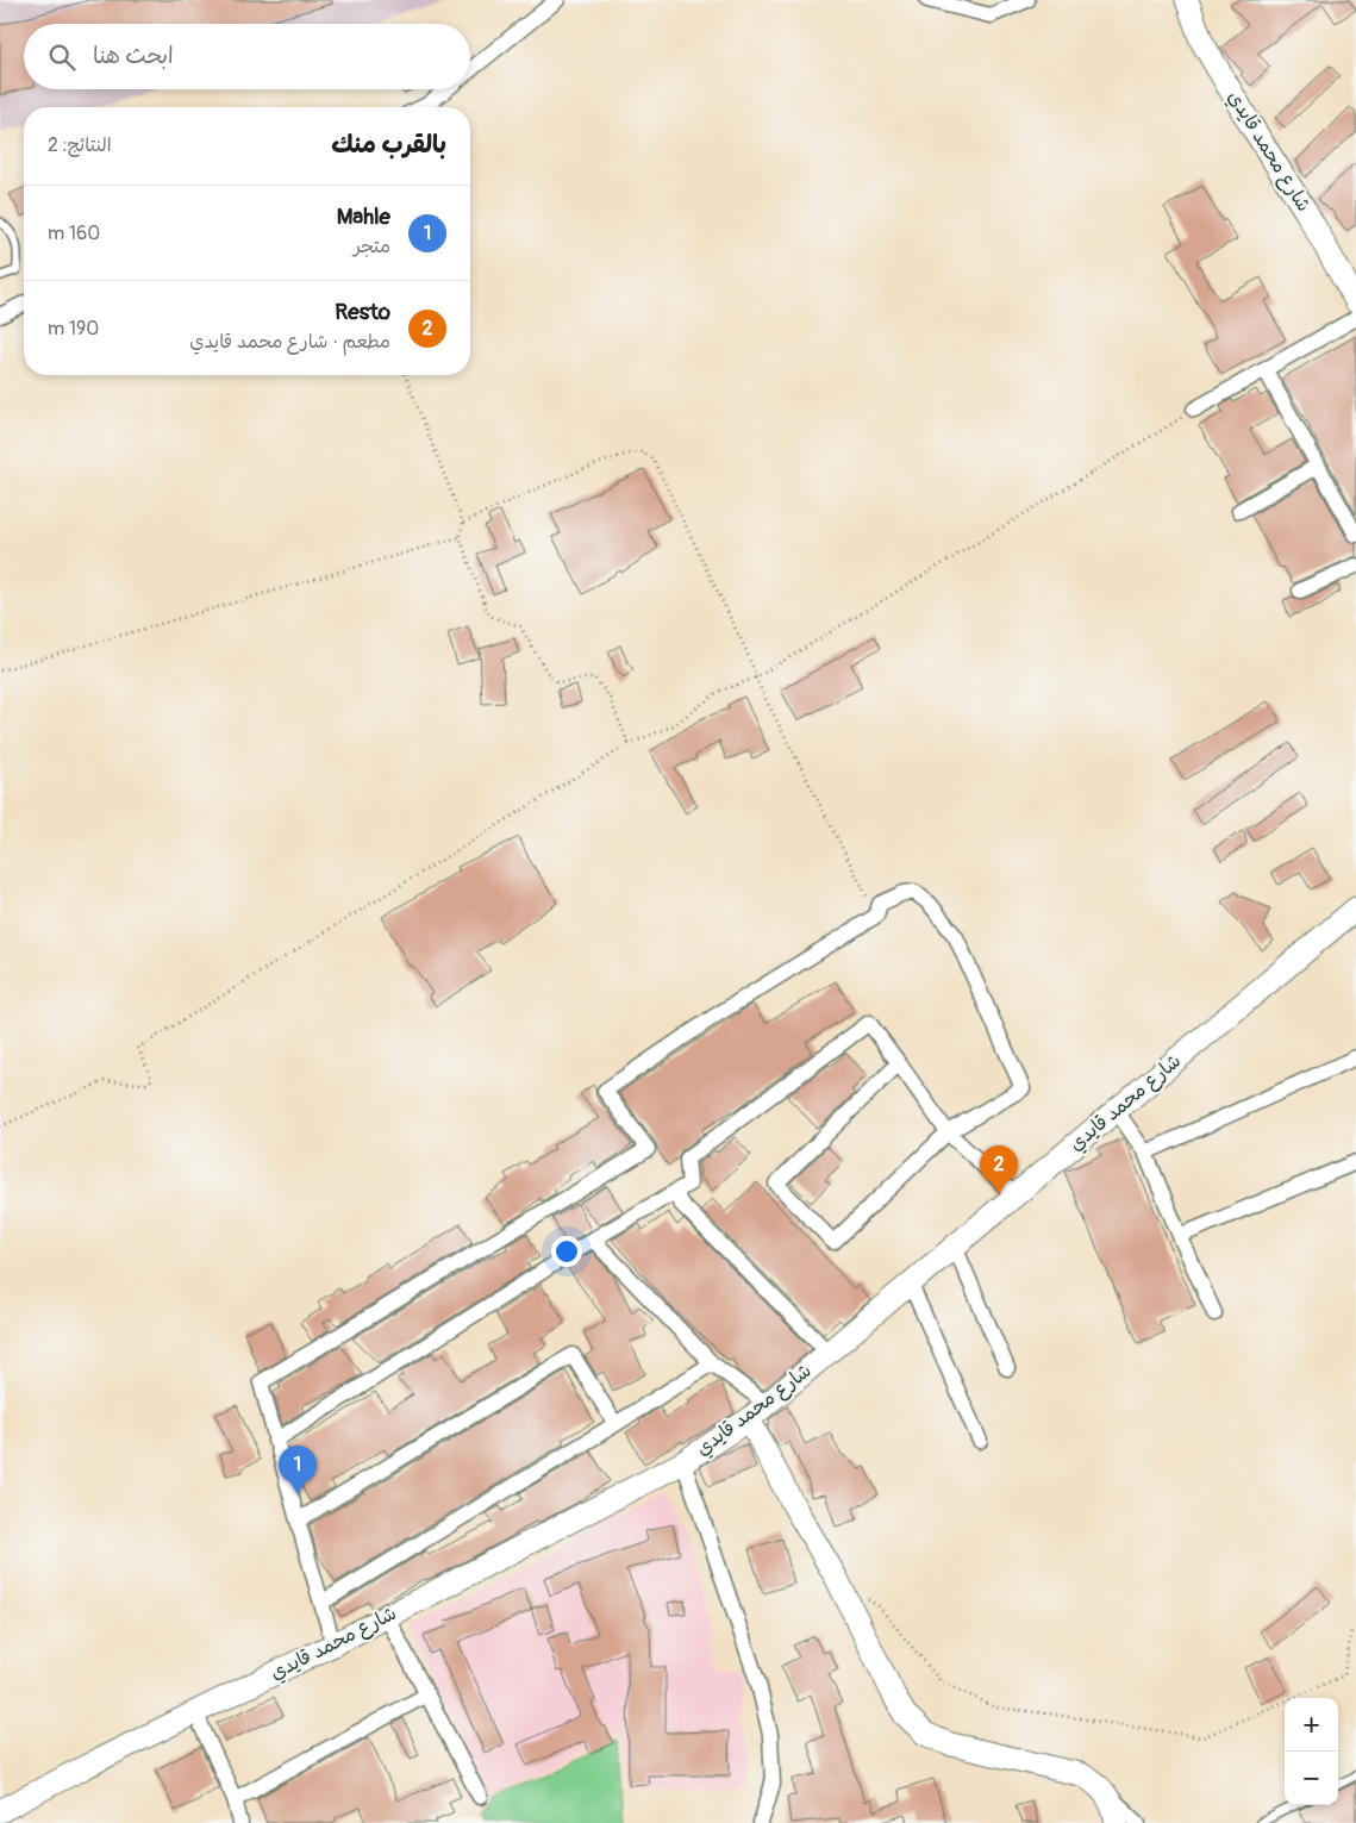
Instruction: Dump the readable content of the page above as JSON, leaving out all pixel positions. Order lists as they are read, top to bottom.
{
  "streets": {
    "main road": ["شارع محمد قايدي"]
  },
  "page": {
    "search": "ابحث هنا",
    "heading": ["بالقرب منك", "النتائج: 2"],
    "list": [
      {
        "mark": "1",
        "name": "Mahle",
        "note": "متجر",
        "value": "160 m"
      },
      {
        "mark": "2",
        "name": "Resto",
        "note": "مطعم · شارع محمد قايدي",
        "value": "190 m"
      }
    ],
    "pins": ["2", "1"],
    "map_buttons": ["+", "−"]
  }
}
